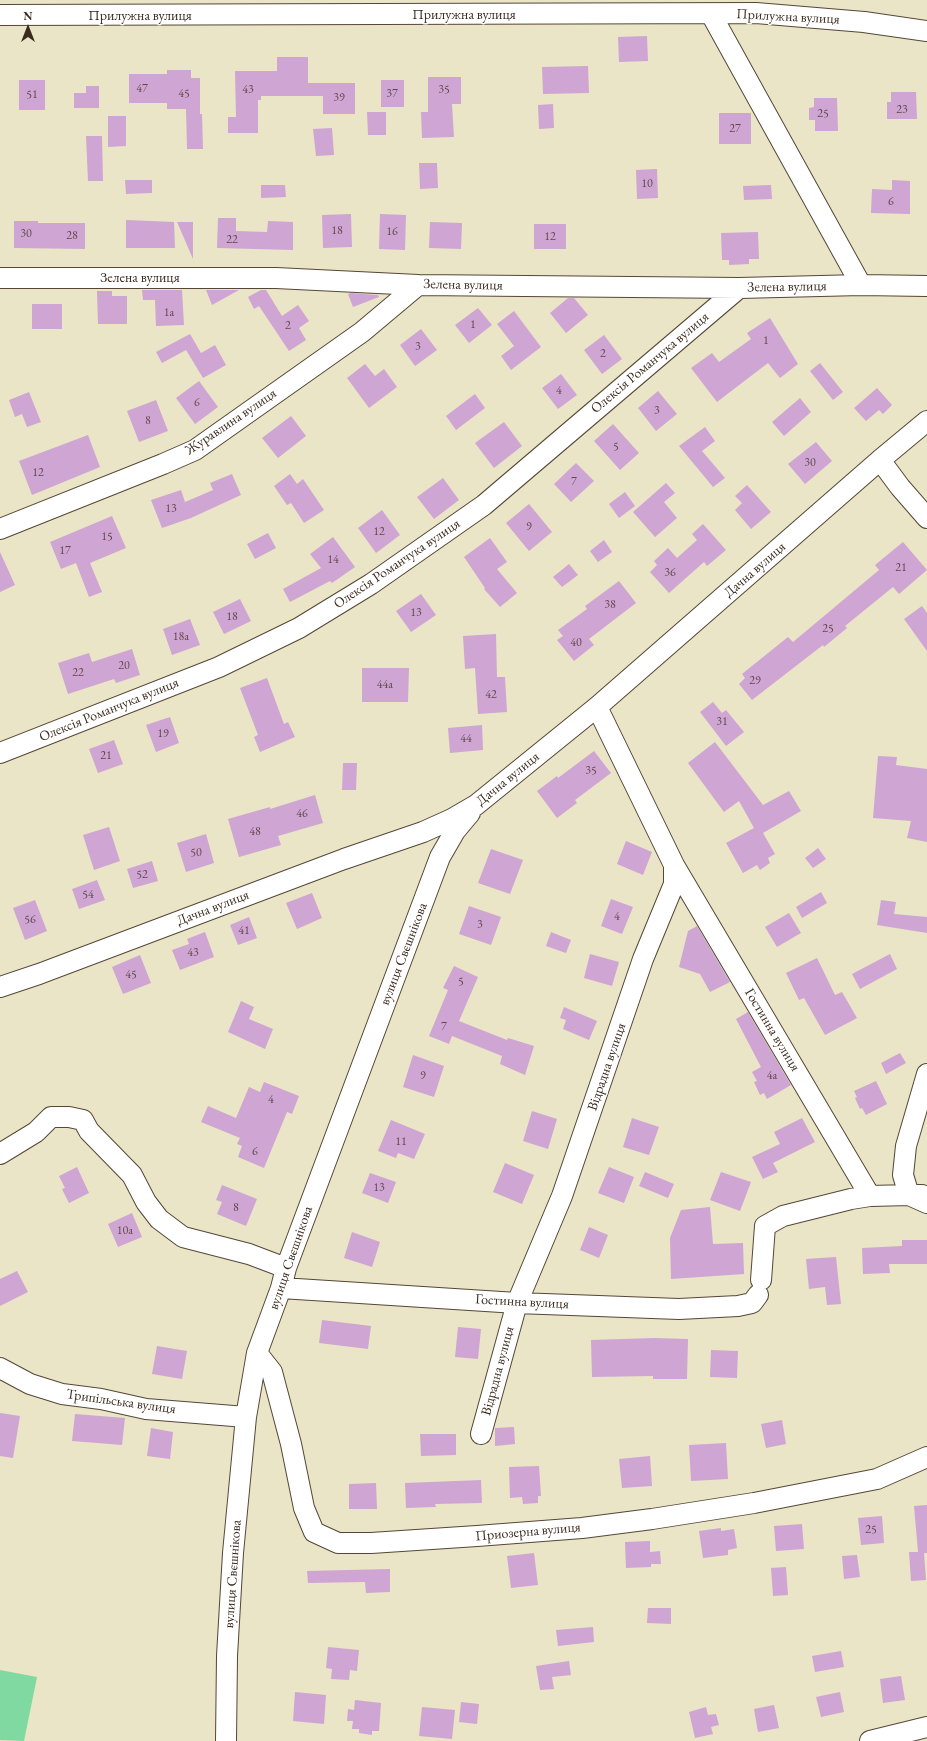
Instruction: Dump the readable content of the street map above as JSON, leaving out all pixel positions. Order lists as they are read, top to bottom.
{
  "streets": {
    "street": [
      "Прилужна вулиця",
      "Зелена вулиця",
      "Олексія Романчука вулиця",
      "Журавлина вулиця",
      "Дачна вулиця",
      "вулиця Свєшнікова",
      "Гостинна вулиця",
      "Відрадна вулиця",
      "Трипільська вулиця",
      "Приозерна вулиця"
    ]
  },
  "crossings": [
    ["Зелена вулиця", "Олексія Романчука вулиця"],
    ["Зелена вулиця", "Журавлина вулиця"],
    ["Дачна вулиця", "вулиця Свєшнікова"],
    ["Дачна вулиця", "Відрадна вулиця"],
    ["вулиця Свєшнікова", "Гостинна вулиця"],
    ["вулиця Свєшнікова", "Трипільська вулиця"],
    ["вулиця Свєшнікова", "Приозерна вулиця"],
    ["Гостинна вулиця", "Відрадна вулиця"]
  ],
  "house_numbers": [
    "47",
    "43",
    "35",
    "45",
    "37",
    "51",
    "39",
    "23",
    "25",
    "27",
    "10",
    "6",
    "18",
    "16",
    "30",
    "28",
    "12",
    "22",
    "1а",
    "1",
    "2",
    "1",
    "3",
    "2",
    "4",
    "6",
    "3",
    "8",
    "5",
    "30",
    "12",
    "7",
    "13",
    "9",
    "12",
    "15",
    "17",
    "14",
    "21",
    "36",
    "38",
    "13",
    "18",
    "25",
    "18а",
    "40",
    "20",
    "22",
    "29",
    "44а",
    "42",
    "31",
    "19",
    "44",
    "21",
    "35",
    "46",
    "48",
    "50",
    "52",
    "54",
    "4",
    "56",
    "3",
    "41",
    "43",
    "45",
    "5",
    "7",
    "9",
    "4а",
    "4",
    "11",
    "6",
    "13",
    "8",
    "10а",
    "25"
  ],
  "north": "top"
}
